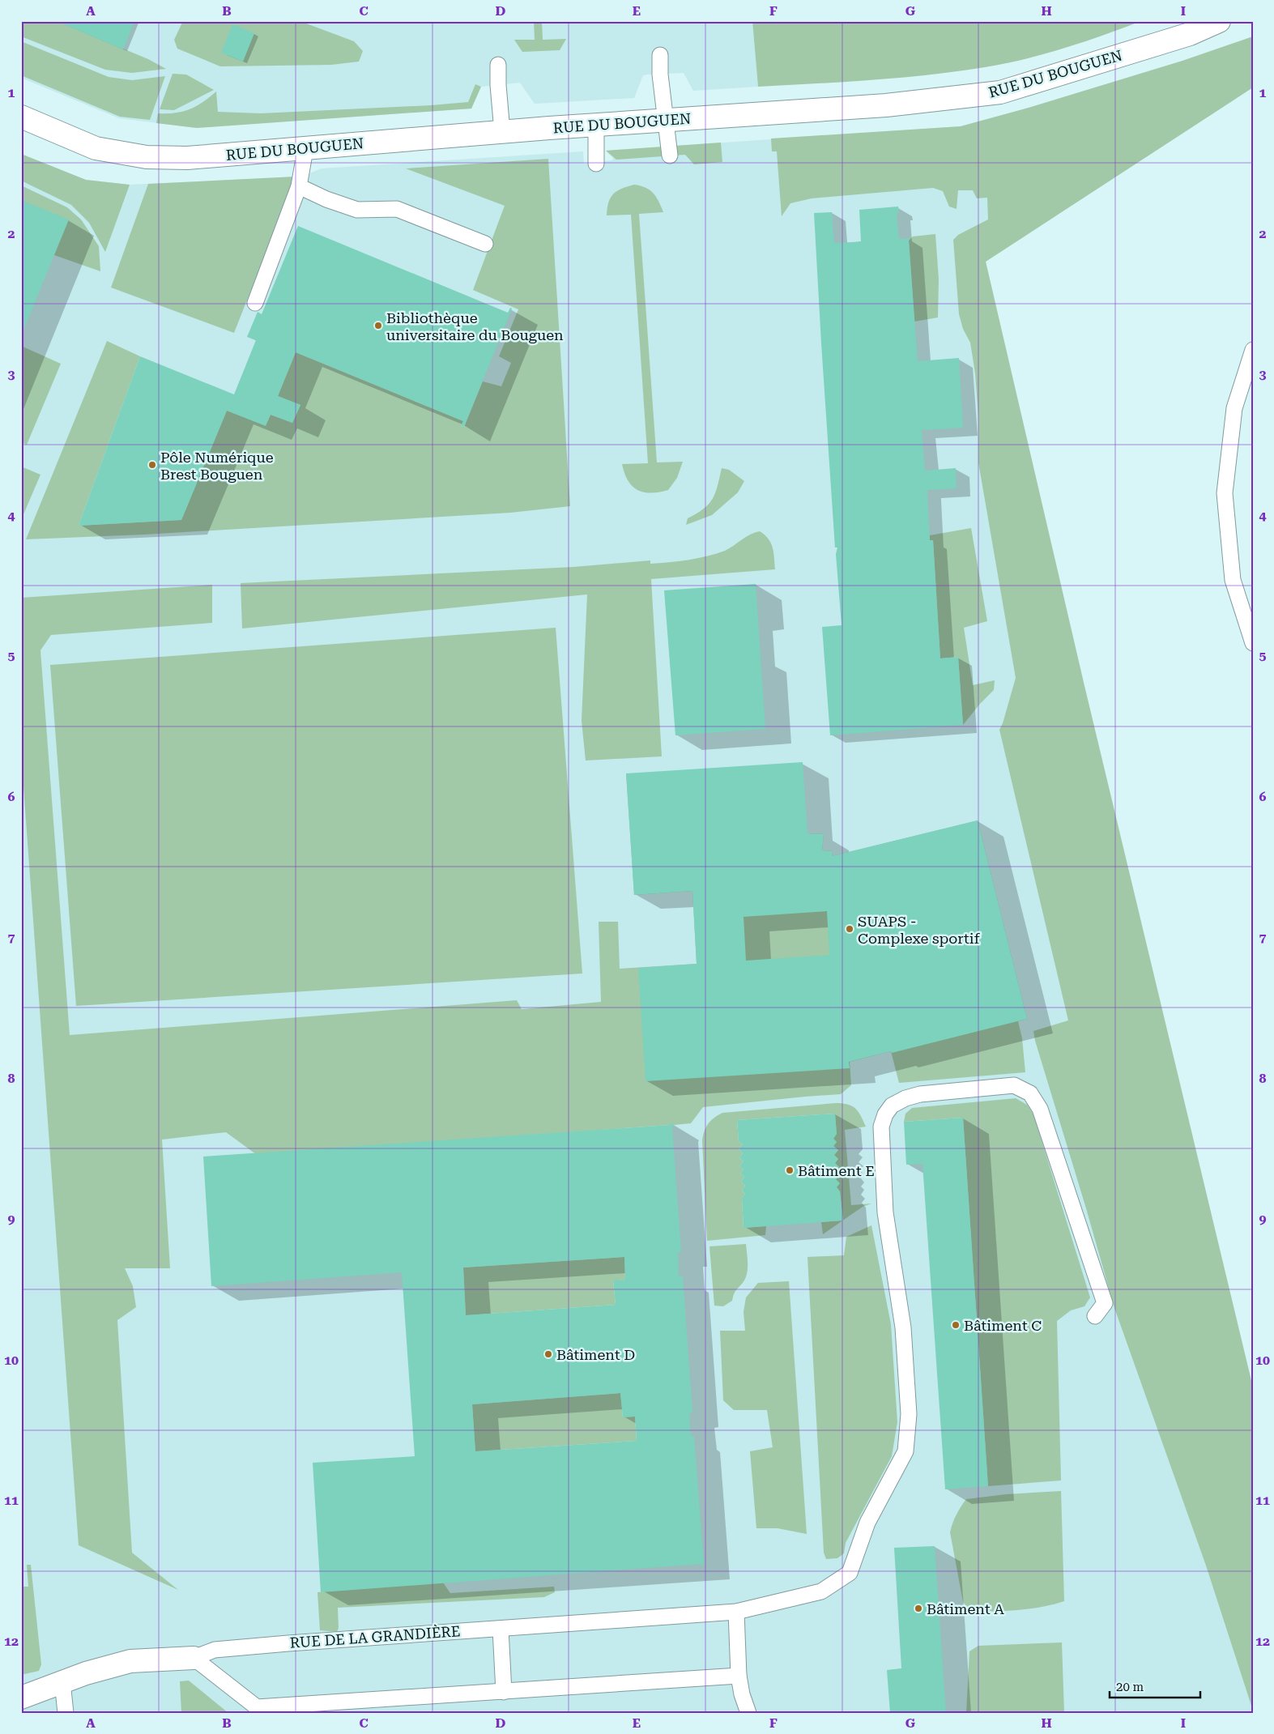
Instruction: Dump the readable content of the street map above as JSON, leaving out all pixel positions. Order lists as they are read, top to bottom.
{
  "streets": {
    "street": ["RUE DU BOUGUEN", "RUE DE LA GRANDIÈRE"]
  },
  "places": [
    "Bibliothèque universitaire du Bouguen",
    "Pôle Numérique Brest Bouguen",
    "SUAPS - Complexe sportif",
    "Bâtiment E",
    "Bâtiment C",
    "Bâtiment D",
    "Bâtiment A"
  ],
  "scale_bar": "20 m",
  "grid": {
    "columns": [
      "A",
      "B",
      "C",
      "D",
      "E",
      "F",
      "G",
      "H",
      "I"
    ],
    "rows": [
      "1",
      "2",
      "3",
      "4",
      "5",
      "6",
      "7",
      "8",
      "9",
      "10",
      "11",
      "12"
    ]
  }
}
